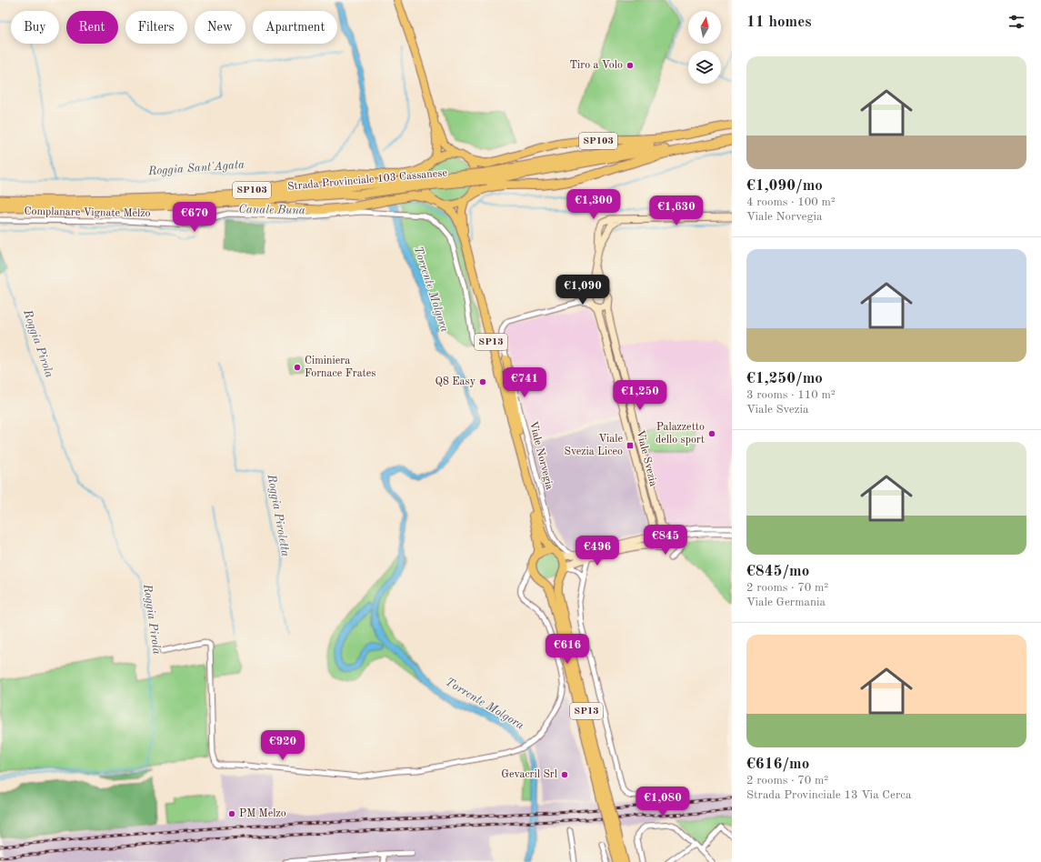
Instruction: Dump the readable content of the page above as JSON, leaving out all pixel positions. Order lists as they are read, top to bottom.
{
  "streets": {
    "highway": ["SP103", "Strada Provinciale 103 Cassanese"],
    "main road": ["SP13"],
    "street": ["Complanare Vignate Melzo", "Viale Norvegia", "Viale Svezia"]
  },
  "crossings": [
    ["SP103", "Strada Provinciale 103 Cassanese"],
    ["SP103", "SP13"],
    ["Complanare Vignate Melzo", "SP13"],
    ["SP13", "Viale Norvegia"],
    ["Viale Norvegia", "Viale Svezia"]
  ],
  "water": [
    "Roggia Sant'Agata",
    "Canale Buna",
    "Torrente Molgora",
    "Roggia Pirola",
    "Roggia Piroletta"
  ],
  "places": {
    "other": [
      "Tiro a Volo",
      "Ciminiera Fornace Frates",
      "Q8 Easy",
      "Palazzetto dello sport",
      "Gevacril Srl",
      "PM Melzo"
    ],
    "transit": ["Viale Svezia Liceo"]
  },
  "north": "top",
  "page": {
    "heading": "11 homes",
    "chip": [
      "Buy",
      "Rent",
      "Filters",
      "New",
      "Apartment"
    ],
    "list": [
      {
        "name": "€1,090/mo",
        "note": "4 rooms · 100 m² · Viale Norvegia"
      },
      {
        "name": "€1,250/mo",
        "note": "3 rooms · 110 m² · Viale Svezia"
      },
      {
        "name": "€845/mo",
        "note": "2 rooms · 70 m² · Viale Germania"
      },
      {
        "name": "€616/mo",
        "note": "2 rooms · 70 m² · Strada Provinciale 13 Via Cerca"
      }
    ],
    "price": [
      "€1,300",
      "€1,630",
      "€670",
      "€1,090",
      "€741",
      "€1,250",
      "€845",
      "€496",
      "€616",
      "€920",
      "€1,080"
    ]
  }
}
